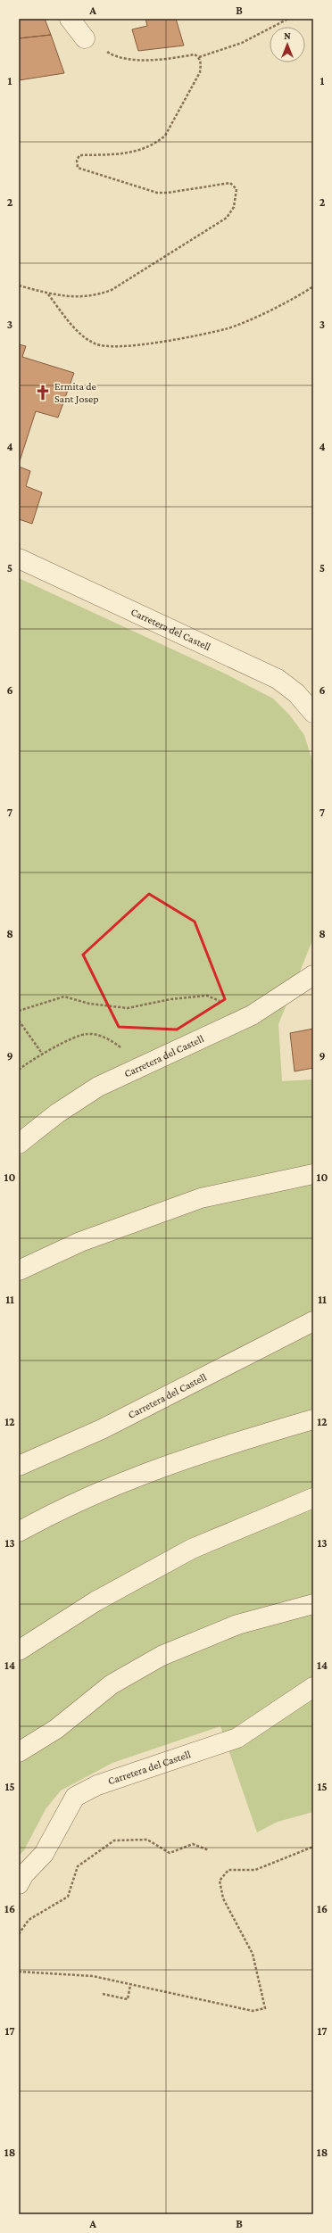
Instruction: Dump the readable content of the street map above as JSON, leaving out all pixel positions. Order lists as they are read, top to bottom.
{
  "streets": {
    "street": ["Carretera del Castell"]
  },
  "places": {
    "church": ["Ermita de Sant Josep"]
  },
  "north": "top",
  "grid": {
    "columns": ["A", "B"],
    "rows": [
      "1",
      "2",
      "3",
      "4",
      "5",
      "6",
      "7",
      "8",
      "9",
      "10",
      "11",
      "12",
      "13",
      "14",
      "15",
      "16",
      "17",
      "18"
    ]
  }
}
